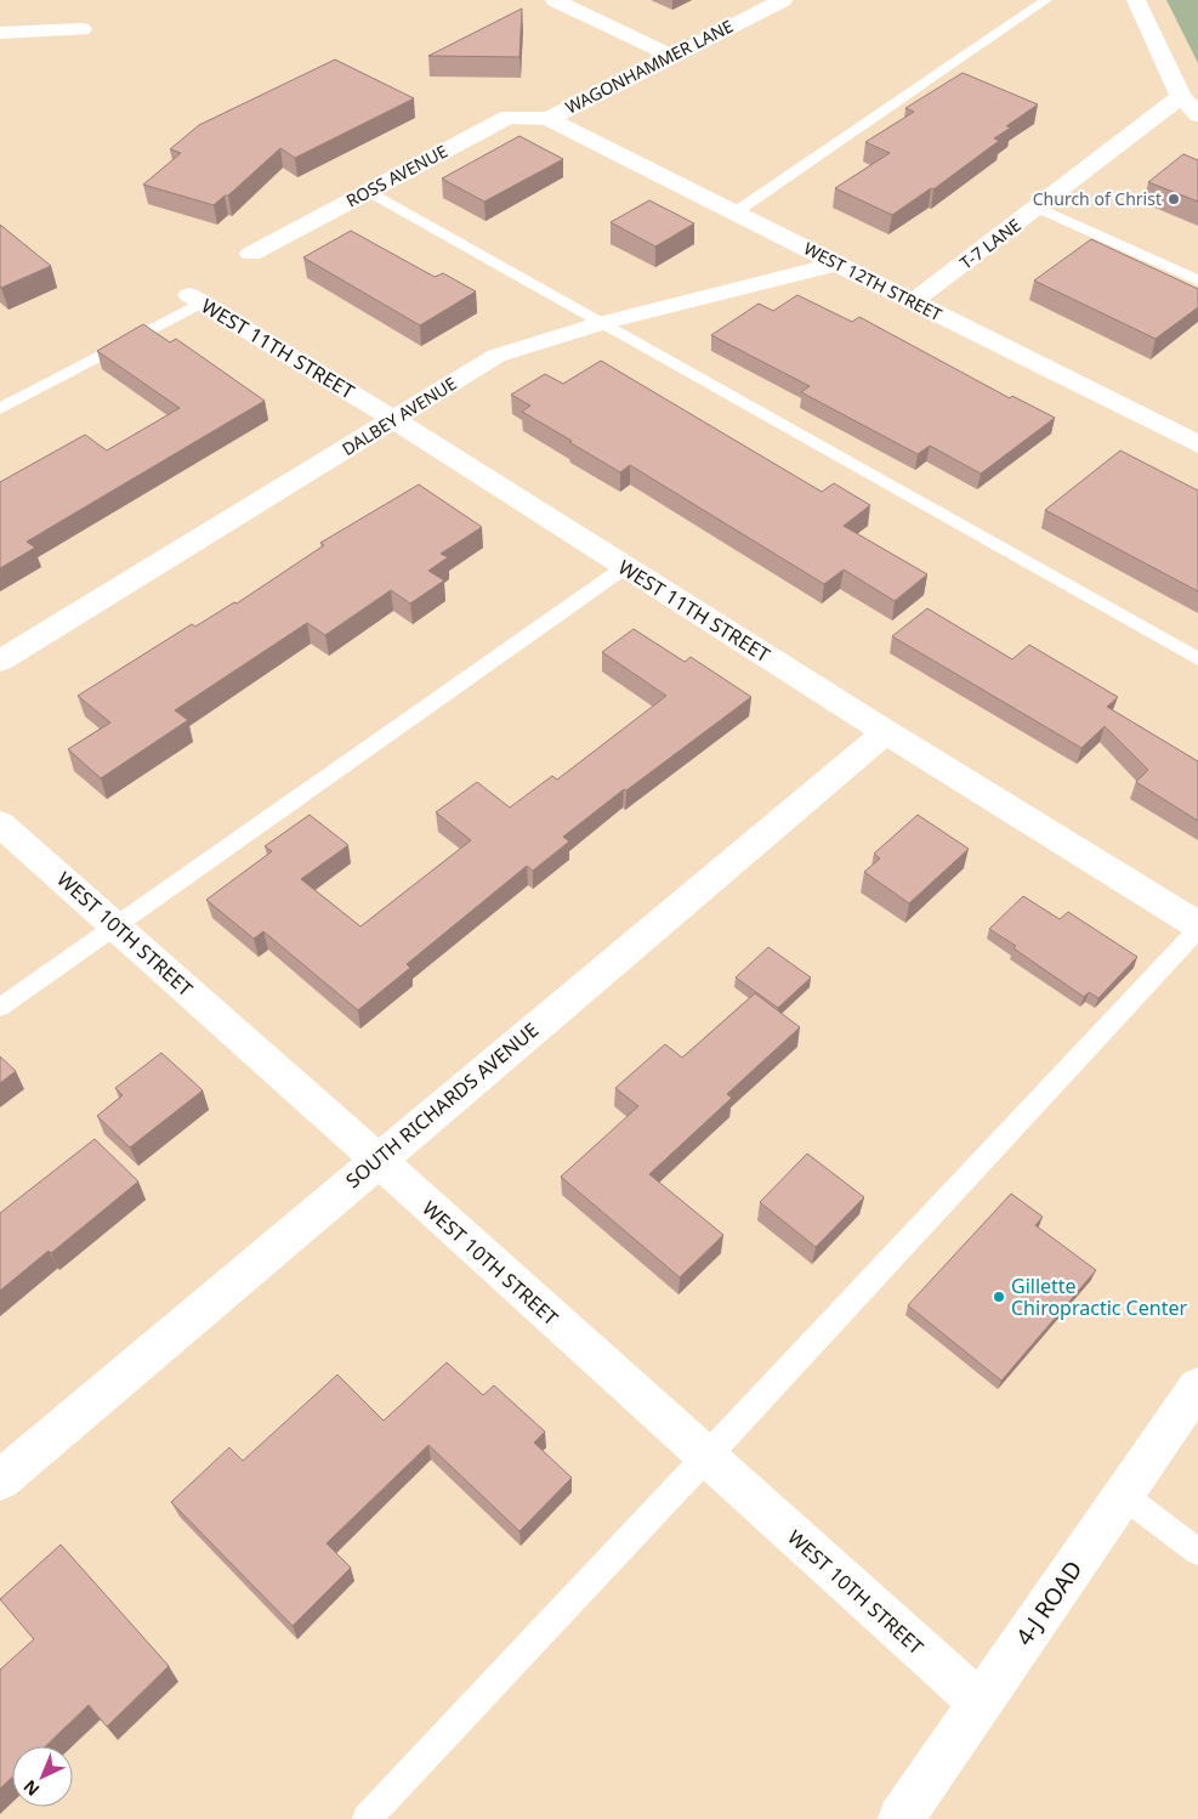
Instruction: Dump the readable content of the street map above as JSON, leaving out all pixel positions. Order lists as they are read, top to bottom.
{
  "streets": {
    "street": [
      "WAGONHAMMER LANE",
      "ROSS AVENUE",
      "T-7 LANE",
      "WEST 12TH STREET",
      "WEST 11TH STREET",
      "DALBEY AVENUE",
      "WEST 10TH STREET",
      "SOUTH RICHARDS AVENUE",
      "4-J ROAD"
    ]
  },
  "crossings": [
    ["WAGONHAMMER LANE", "ROSS AVENUE"],
    ["WAGONHAMMER LANE", "WEST 12TH STREET"],
    ["ROSS AVENUE", "WEST 12TH STREET"],
    ["T-7 LANE", "WEST 12TH STREET"],
    ["WEST 12TH STREET", "DALBEY AVENUE"],
    ["WEST 11TH STREET", "DALBEY AVENUE"],
    ["WEST 11TH STREET", "SOUTH RICHARDS AVENUE"],
    ["WEST 10TH STREET", "SOUTH RICHARDS AVENUE"],
    ["WEST 10TH STREET", "4-J ROAD"]
  ],
  "places": ["Church of Christ", "Gillette Chiropractic Center"],
  "north": "bottom left"
}
